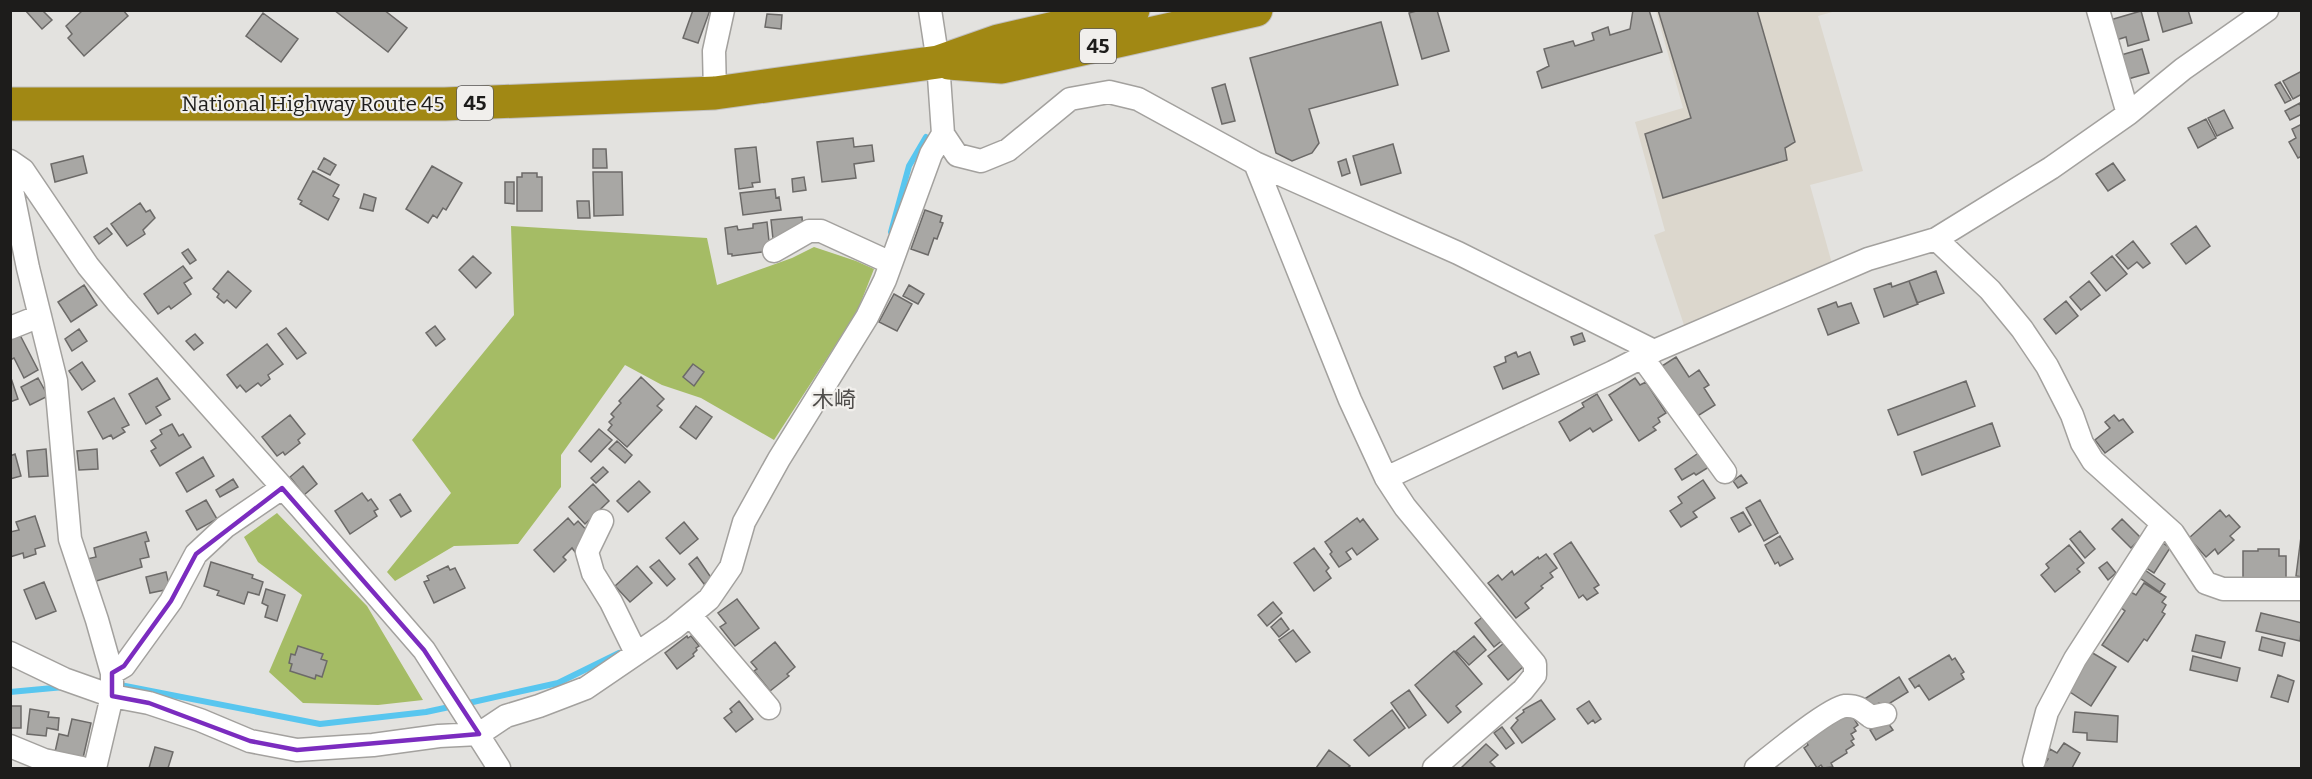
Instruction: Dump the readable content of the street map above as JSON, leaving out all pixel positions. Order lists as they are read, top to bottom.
{
  "streets": {
    "highway": ["45", "National Highway Route 45"]
  },
  "districts": ["木崎"]
}
